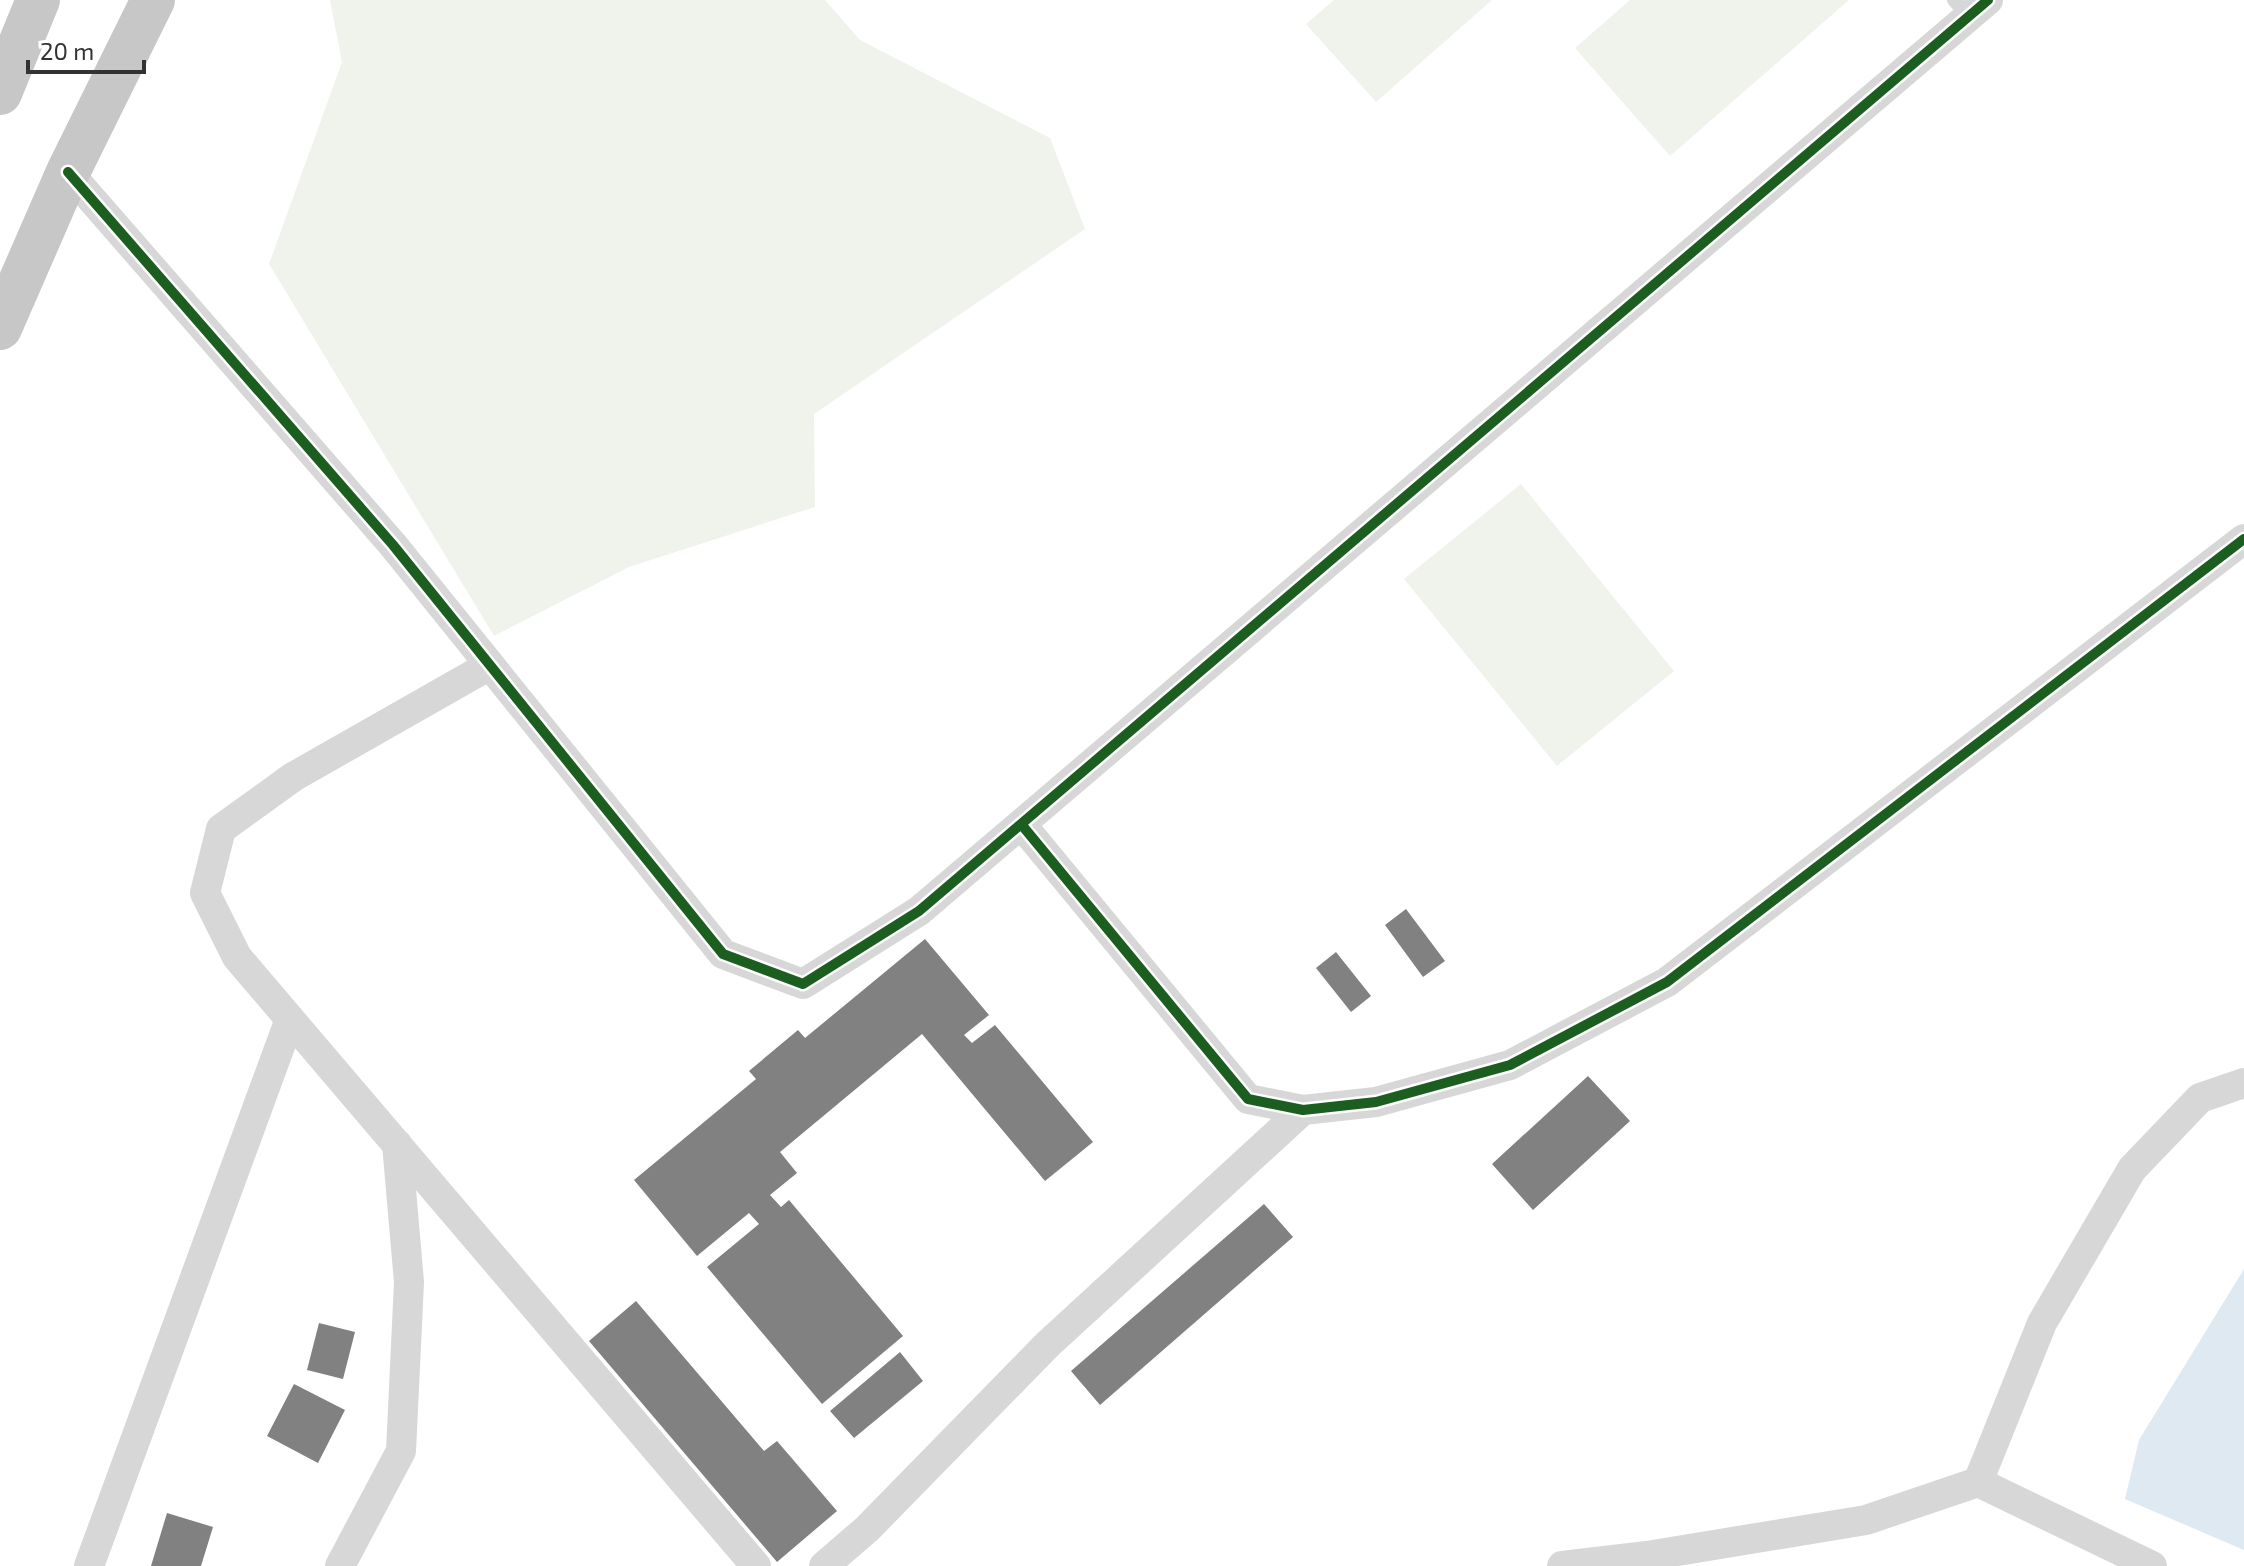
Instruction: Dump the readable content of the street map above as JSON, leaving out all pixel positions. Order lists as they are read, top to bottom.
{
  "scale_bar": "20 m"
}
